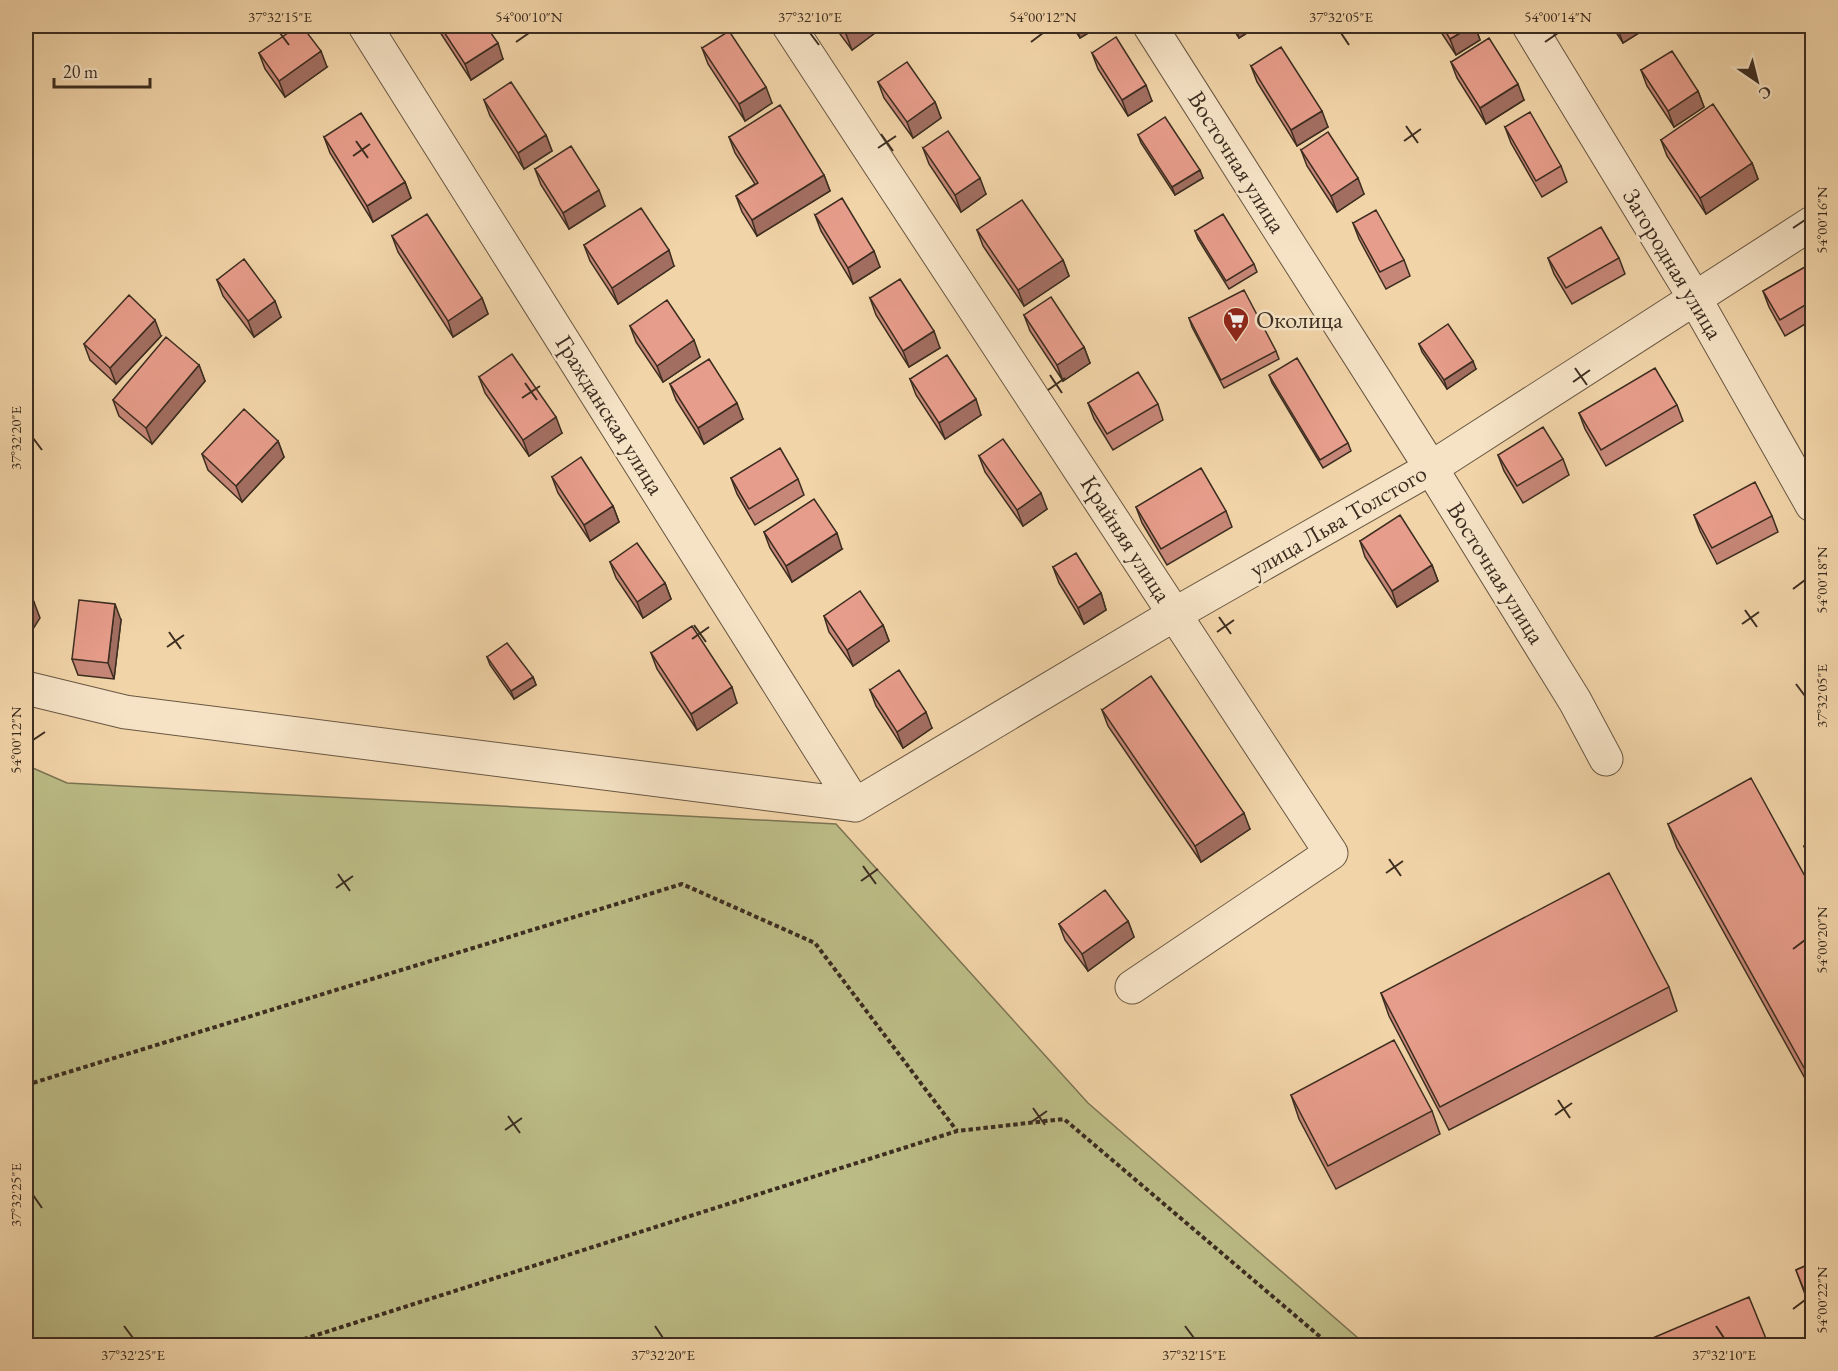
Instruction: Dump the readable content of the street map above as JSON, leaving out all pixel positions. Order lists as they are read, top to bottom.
{
  "streets": {
    "street": [
      "Восточная улица",
      "Загородная улица",
      "Гражданская улица",
      "улица Льва Толстого",
      "Крайняя улица"
    ]
  },
  "crossings": [
    ["Восточная улица", "улица Льва Толстого"],
    ["Загородная улица", "улица Льва Толстого"],
    ["Гражданская улица", "улица Льва Толстого"],
    ["улица Льва Толстого", "Крайняя улица"]
  ],
  "places": {
    "supermarket": ["Околица"]
  },
  "scale_bar": "20 m",
  "north": "bottom right",
  "coordinates": [
    "37°32'15\"E",
    "54°00'10\"N",
    "37°32'10\"E",
    "54°00'12\"N",
    "37°32'05\"E",
    "54°00'14\"N",
    "54°00'16\"N",
    "37°32'20\"E",
    "54°00'18\"N",
    "54°00'20\"N",
    "37°32'25\"E",
    "54°00'22\"N"
  ]
}
